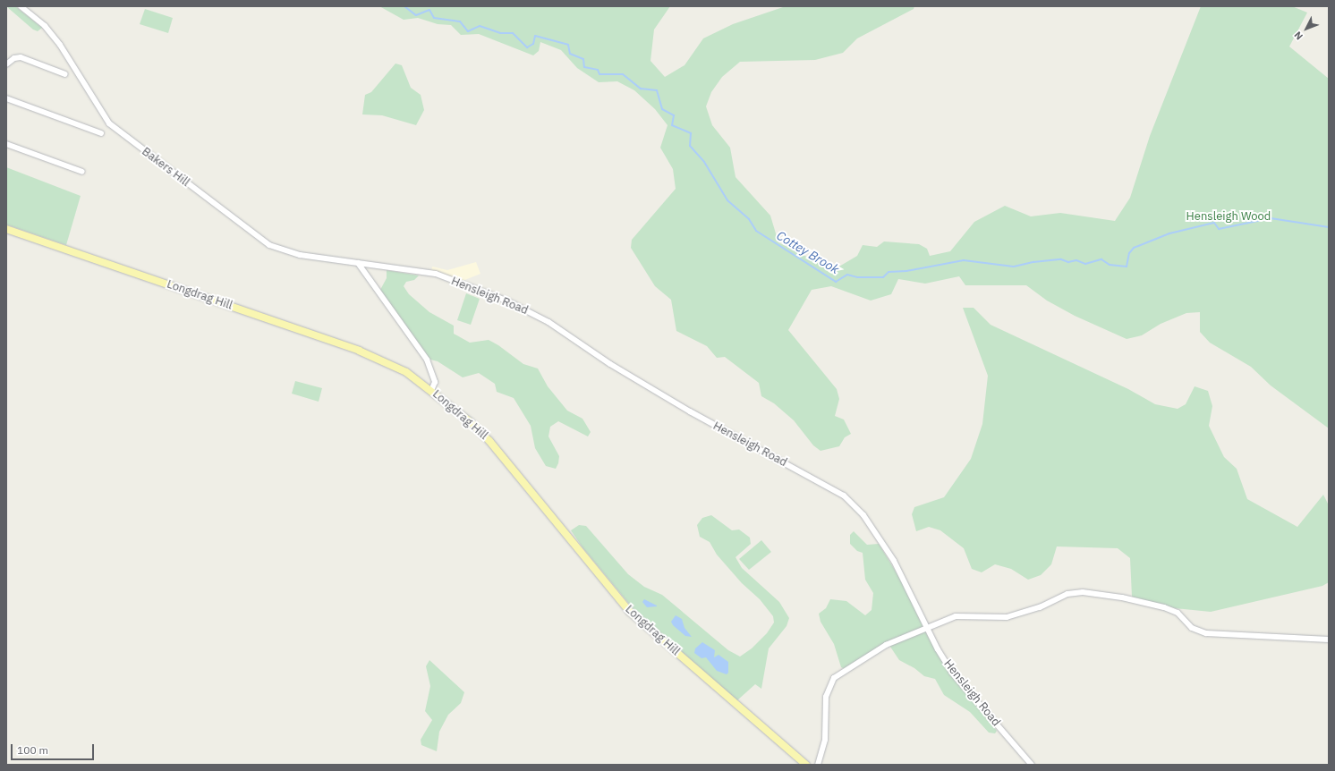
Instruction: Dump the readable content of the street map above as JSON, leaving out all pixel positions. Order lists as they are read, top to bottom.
{
  "streets": {
    "main road": ["Longdrag Hill"],
    "street": ["Bakers Hill", "Hensleigh Road"]
  },
  "crossings": [
    ["Bakers Hill", "Hensleigh Road"]
  ],
  "water": ["Cottey Brook"],
  "parks": ["Hensleigh Wood"],
  "scale_bar": "100 m",
  "north": "bottom left"
}
